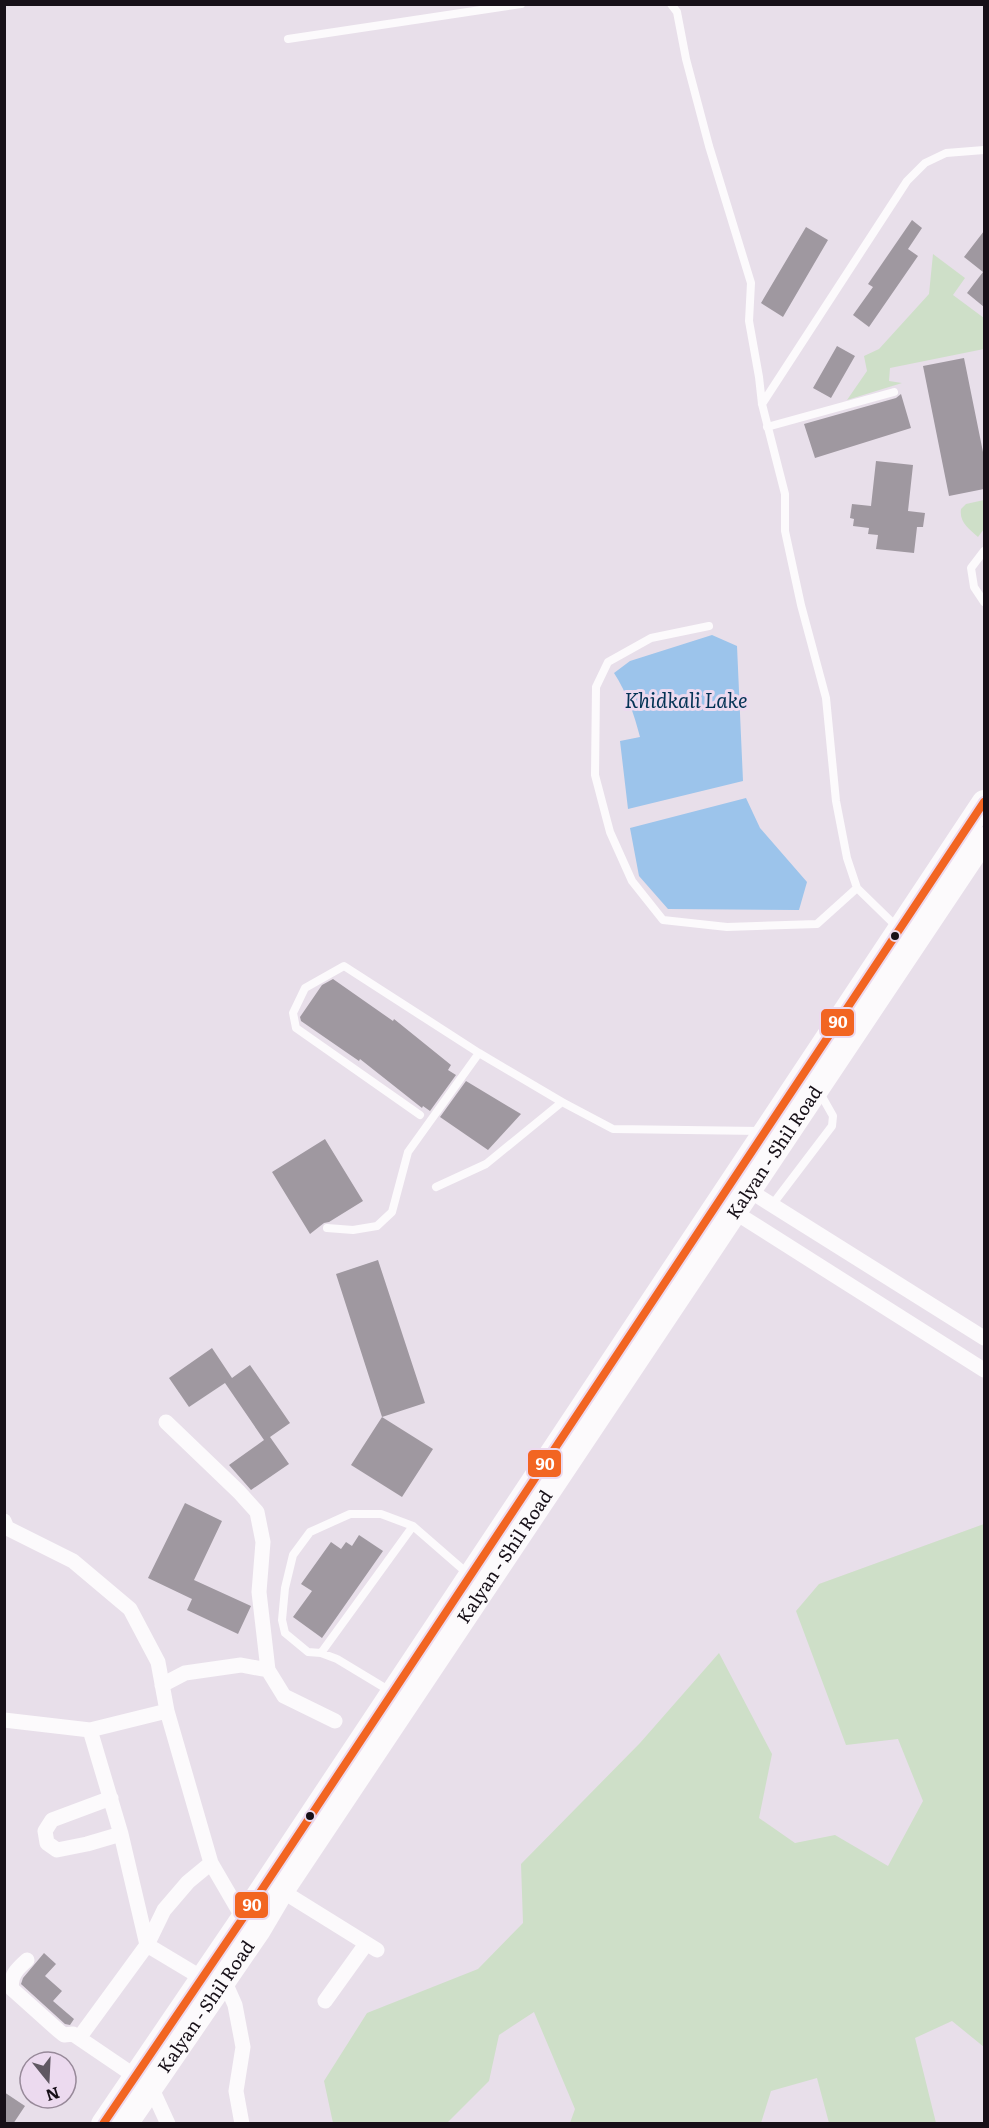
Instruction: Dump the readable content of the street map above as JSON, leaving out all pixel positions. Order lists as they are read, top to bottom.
{
  "streets": {
    "main road": ["Kalyan - Shil Road"]
  },
  "water": ["Khidkali Lake"],
  "lines": ["transit line 90"],
  "north": "bottom"
}
